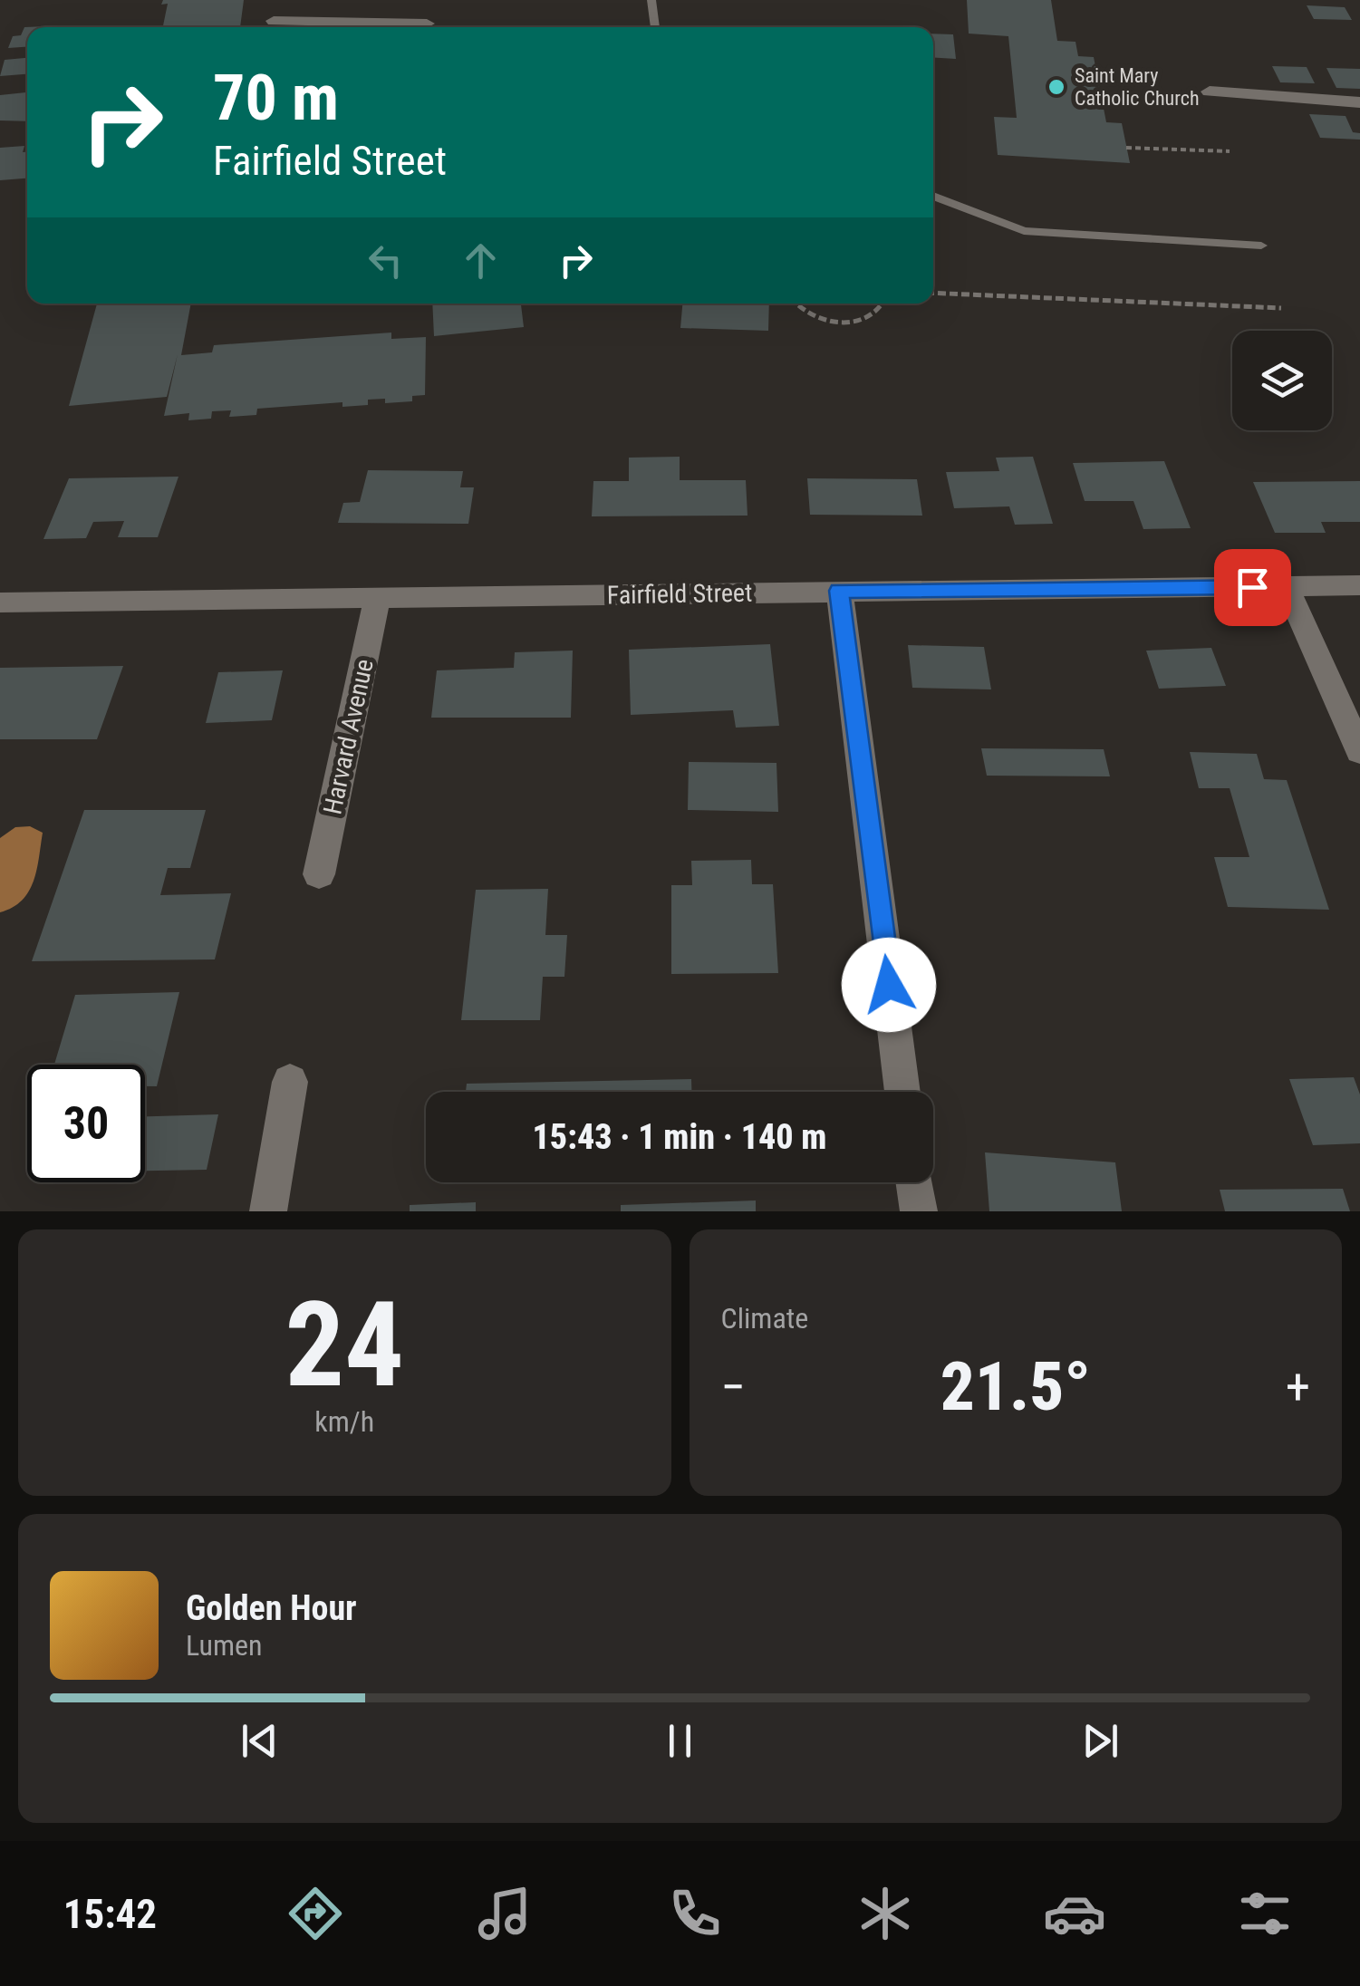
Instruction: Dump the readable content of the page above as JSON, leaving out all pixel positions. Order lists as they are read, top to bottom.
{
  "streets": {
    "street": ["Fairfield Street", "Harvard Avenue"]
  },
  "crossings": [
    ["Fairfield Street", "Harvard Avenue"]
  ],
  "places": ["Saint Mary Catholic Church"],
  "page": {
    "turn": ["70 m", "Fairfield Street"],
    "limit": "30",
    "trip": "15:43 · 1 min · 140 m",
    "tile": [
      ["24", "km/h"],
      "Climate"
    ],
    "heat": ["−", "21.5°", "+"],
    "song": ["Golden Hour", "Lumen"],
    "tabs": "15:42"
  }
}
